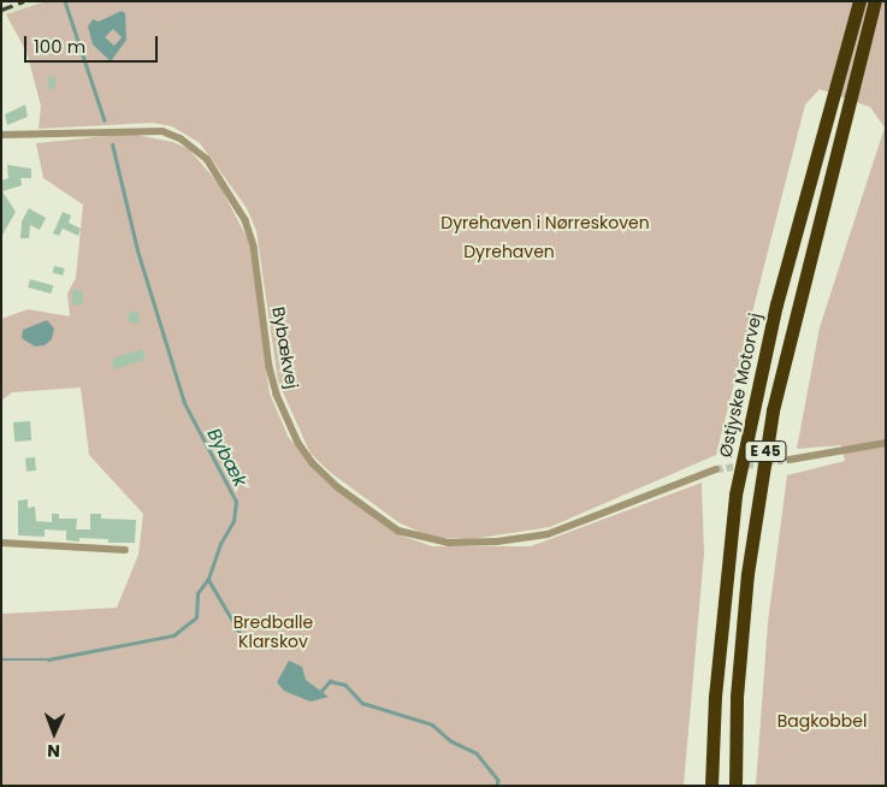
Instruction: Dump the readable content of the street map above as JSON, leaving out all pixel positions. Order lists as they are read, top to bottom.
{
  "streets": {
    "highway": ["Østjyske Motorvej", "E 45"],
    "street": ["Bybækvej"]
  },
  "water": ["Bybæk"],
  "parks": [
    "Dyrehaven i Nørreskoven",
    "Dyrehaven",
    "Bredballe Klarskov",
    "Bagkobbel"
  ],
  "scale_bar": "100 m",
  "north": "bottom"
}
